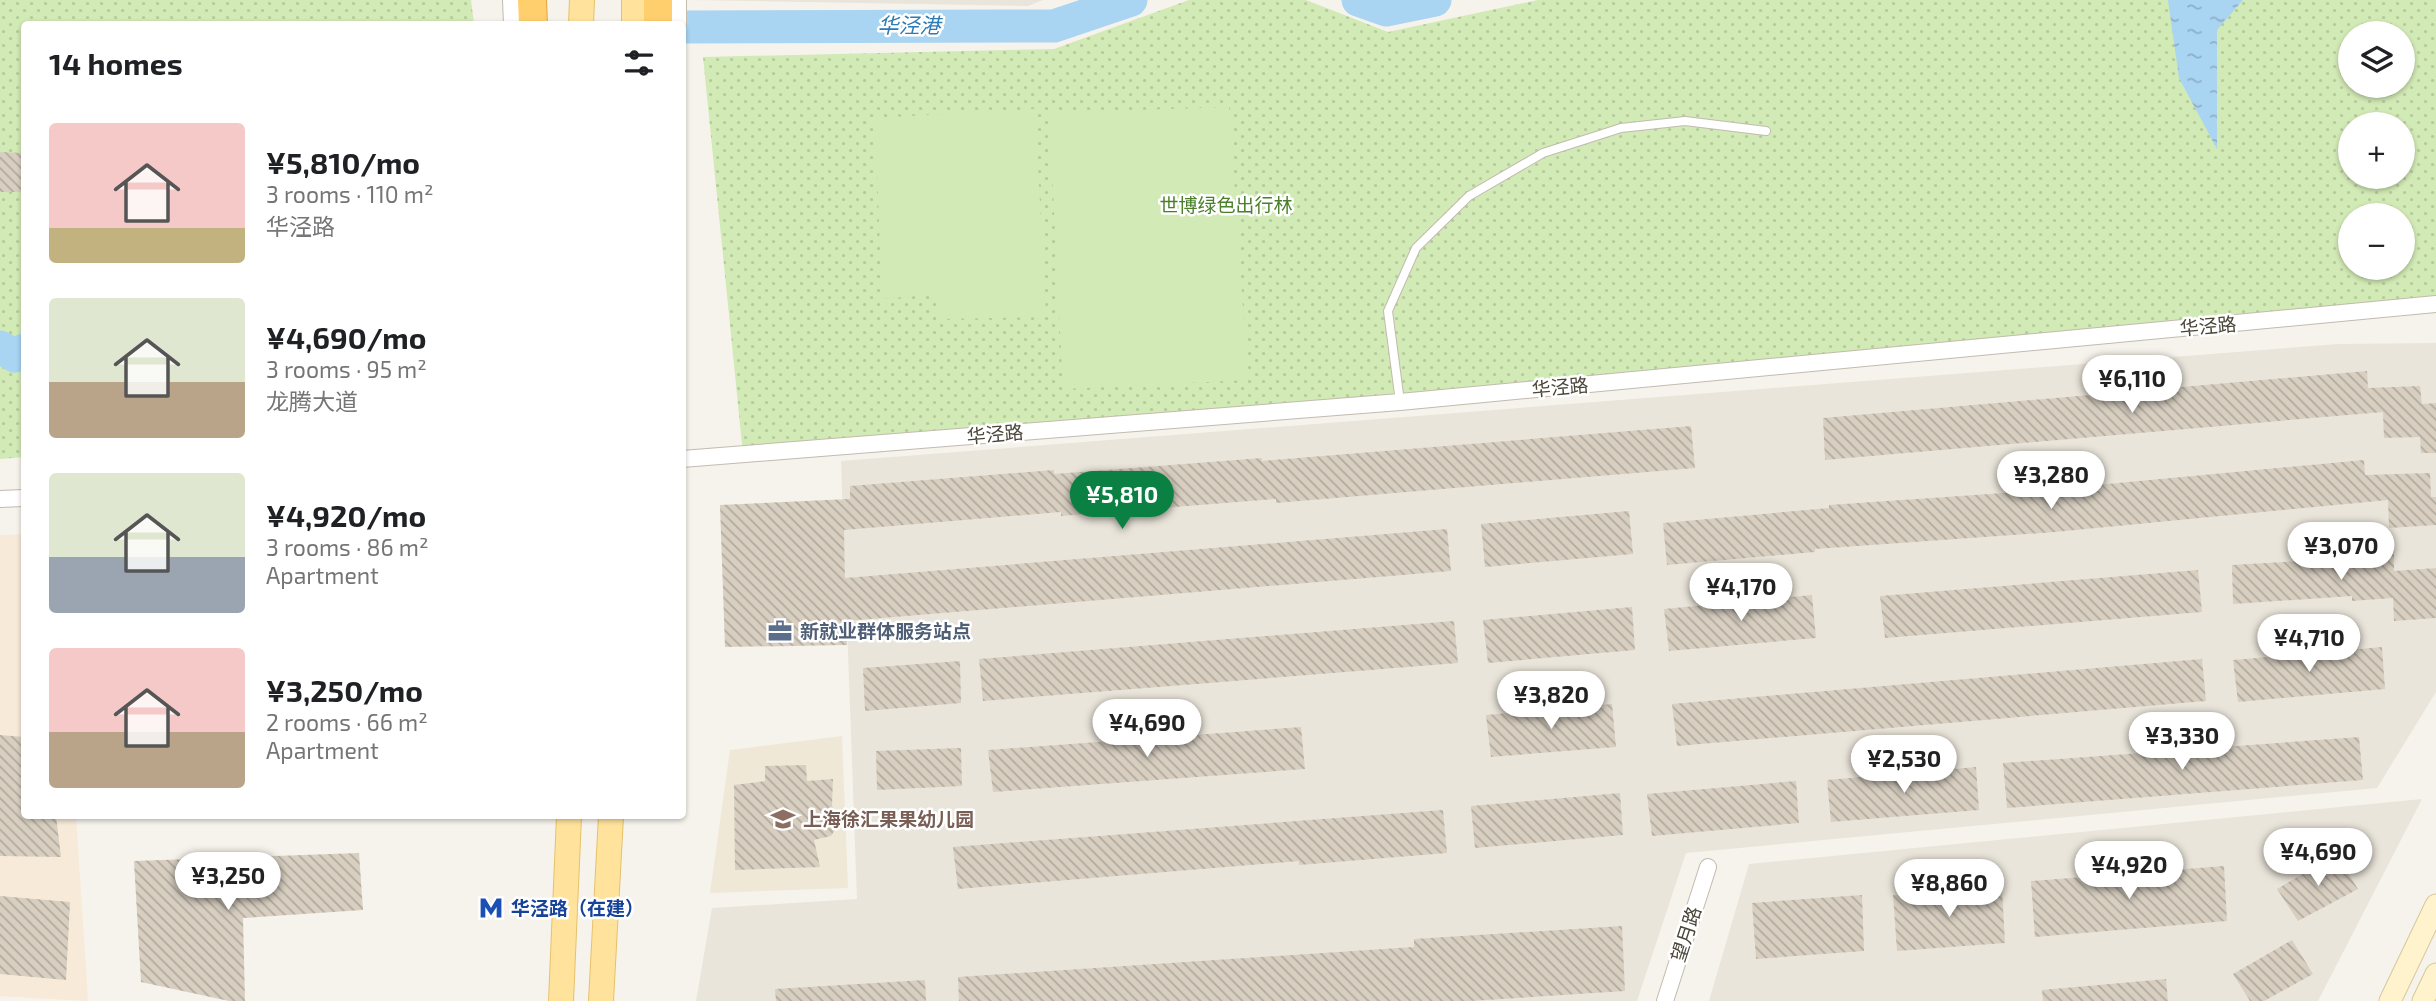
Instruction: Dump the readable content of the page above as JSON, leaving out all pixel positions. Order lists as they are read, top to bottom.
{
  "streets": {
    "street": ["华泾路", "望月路"]
  },
  "water": ["华泾港"],
  "parks": ["世博绿色出行林"],
  "places": {
    "office": ["新就业群体服务站点"],
    "school or university": ["上海徐汇果果幼儿园"],
    "metro station": ["华泾路（在建）"]
  },
  "page": {
    "map_buttons": ["+", "−"],
    "heading": "14 homes",
    "list": [
      {
        "name": "¥5,810/mo",
        "note": "3 rooms · 110 m² · 华泾路"
      },
      {
        "name": "¥4,690/mo",
        "note": "3 rooms · 95 m² · 龙腾大道"
      },
      {
        "name": "¥4,920/mo",
        "note": "3 rooms · 86 m² · Apartment"
      },
      {
        "name": "¥3,250/mo",
        "note": "2 rooms · 66 m² · Apartment"
      }
    ],
    "price": [
      "¥6,110",
      "¥3,280",
      "¥5,810",
      "¥3,070",
      "¥4,170",
      "¥4,710",
      "¥3,820",
      "¥4,690",
      "¥3,330",
      "¥2,530",
      "¥4,690",
      "¥4,920",
      "¥3,250",
      "¥8,860"
    ]
  }
}
